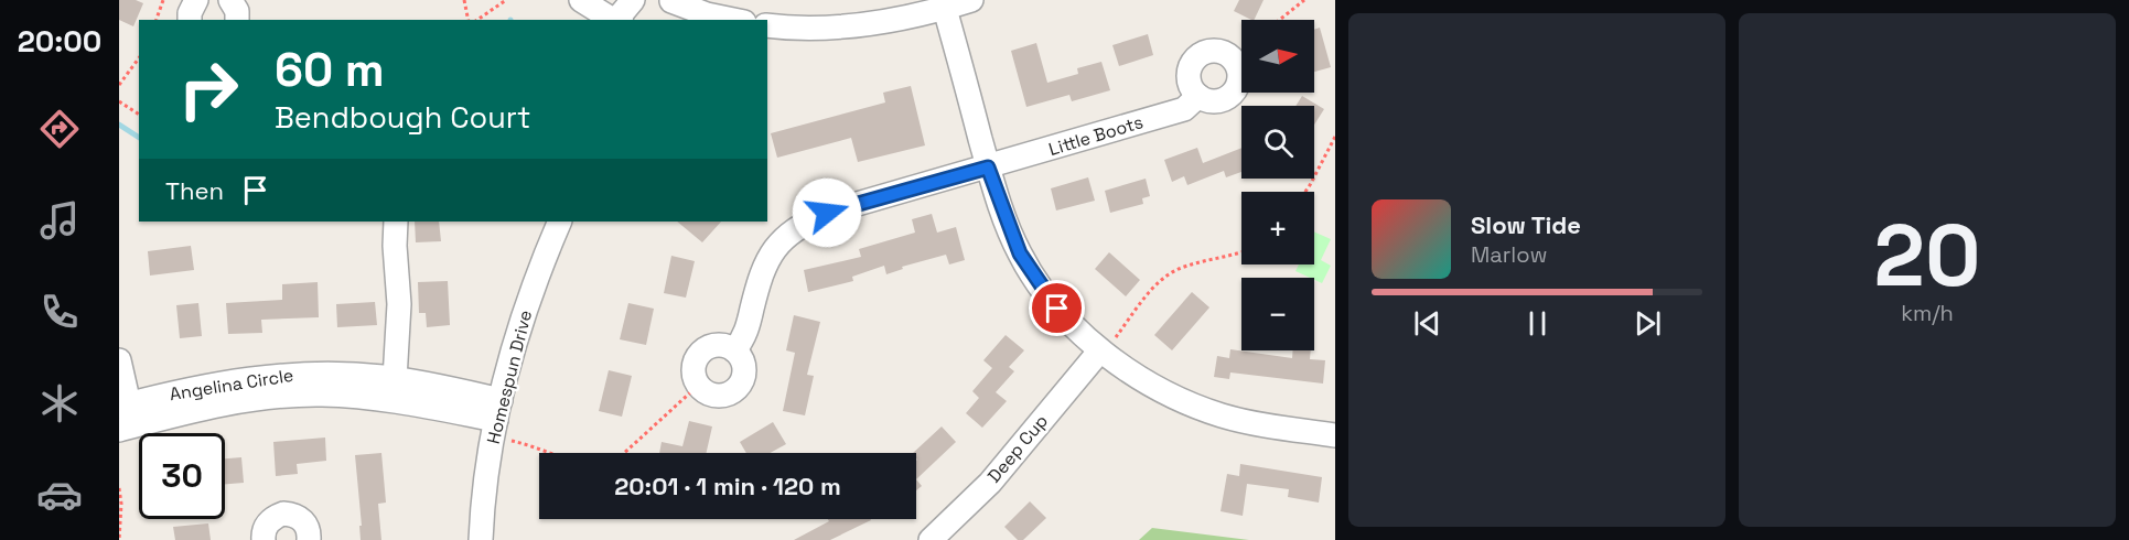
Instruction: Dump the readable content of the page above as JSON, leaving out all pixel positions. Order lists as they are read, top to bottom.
{
  "streets": {
    "street": [
      "Little Boots",
      "Homespun Drive",
      "Angelina Circle",
      "Deep Cup"
    ]
  },
  "crossings": [
    ["Homespun Drive", "Angelina Circle"]
  ],
  "north": "right",
  "page": {
    "tabs": "20:00",
    "tile": ["20", "km/h"],
    "map_buttons": ["+", "−"],
    "turn": ["60 m", "Bendbough Court"],
    "then": "Then",
    "song": ["Slow Tide", "Marlow"],
    "limit": "30",
    "trip": "20:01 · 1 min · 120 m"
  }
}
